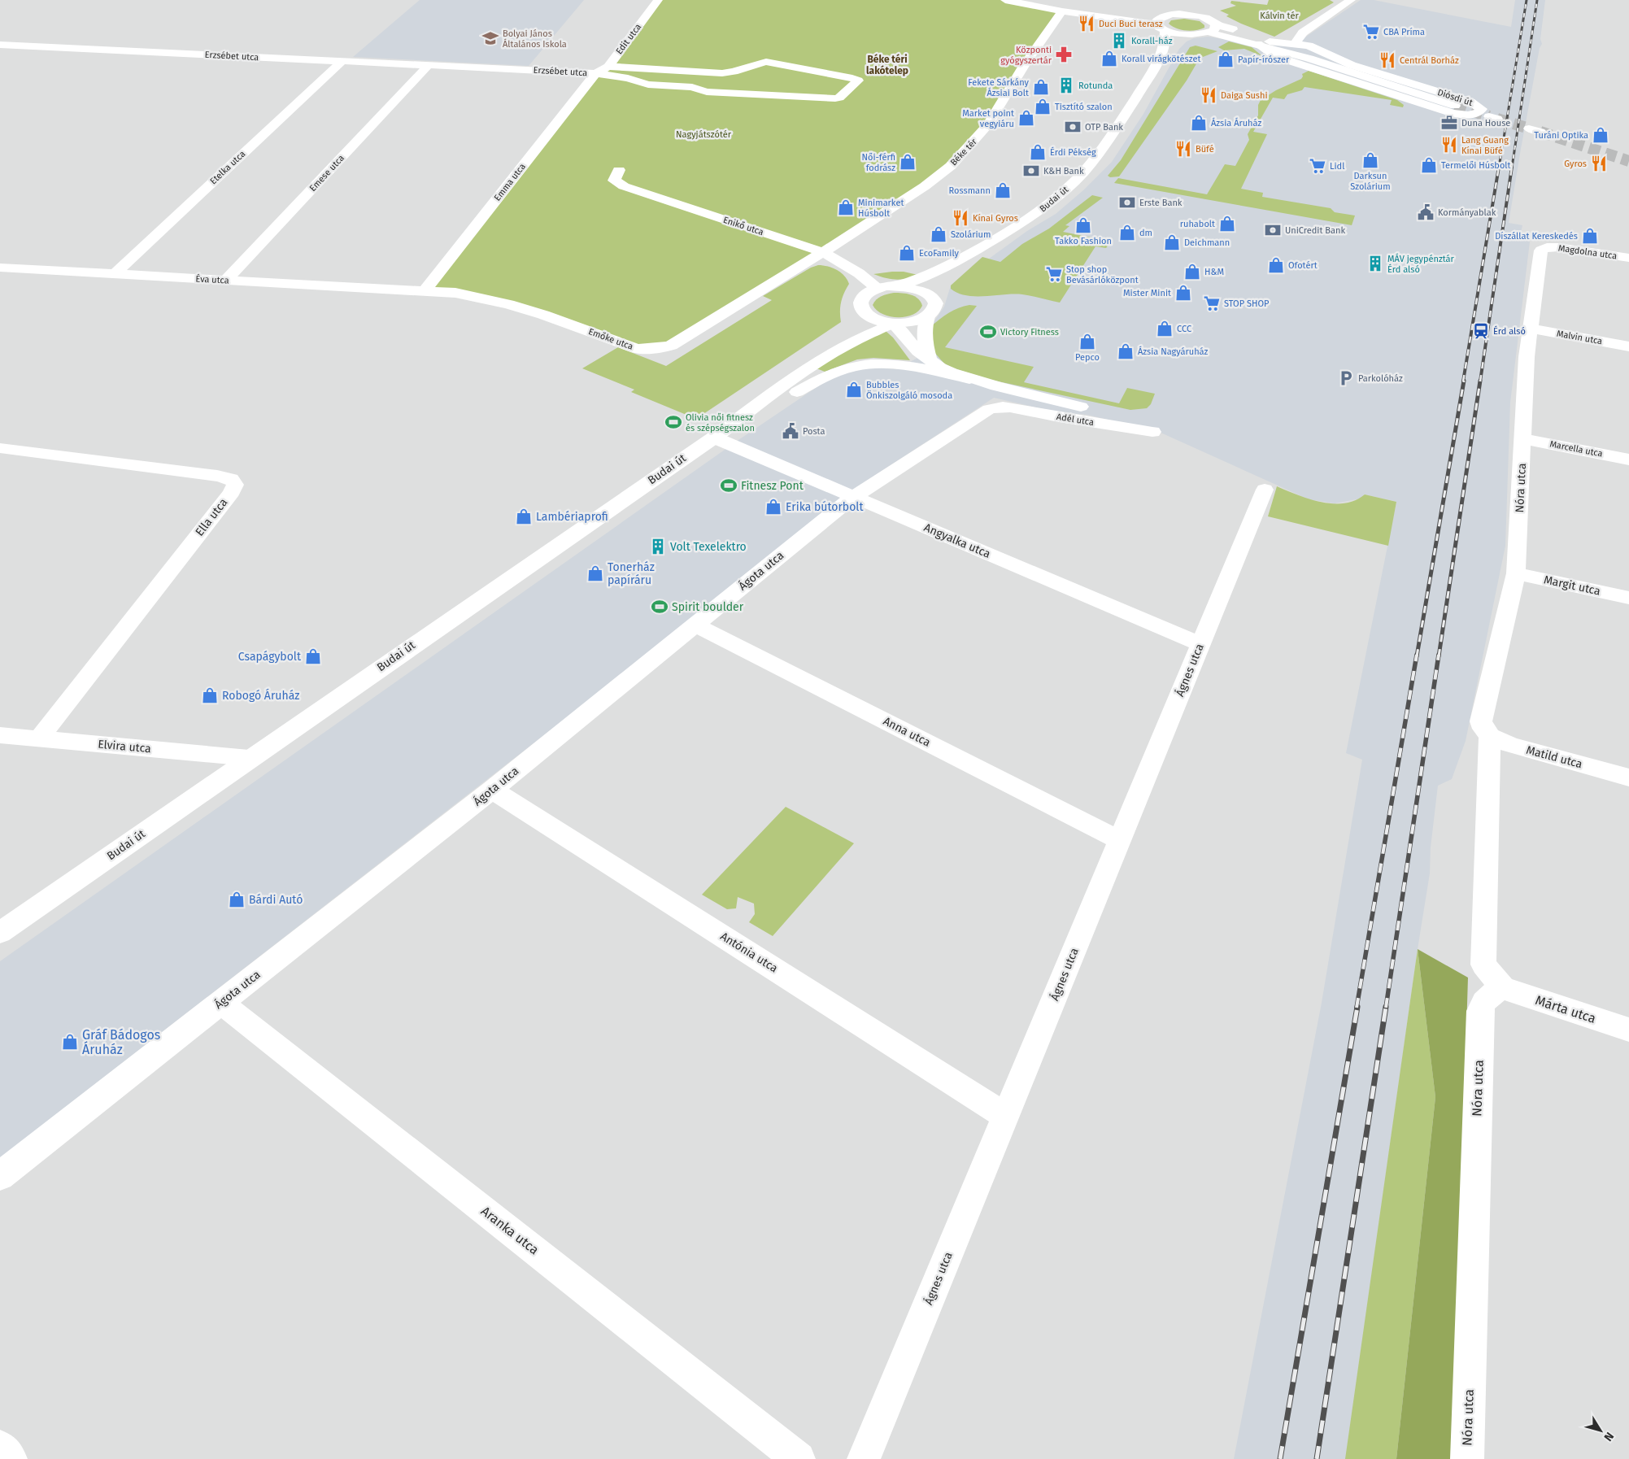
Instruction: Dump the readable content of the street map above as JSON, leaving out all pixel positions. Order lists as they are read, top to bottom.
{
  "streets": {
    "street": [
      "Edit utca",
      "Erzsébet utca",
      "Diósdi út",
      "Béke tér",
      "Etelka utca",
      "Emese utca",
      "Emma utca",
      "Budai út",
      "Enikő utca",
      "Magdolna utca",
      "Éva utca",
      "Malvin utca",
      "Emőke utca",
      "Adél utca",
      "Marcella utca",
      "Nóra utca",
      "Ella utca",
      "Angyalka utca",
      "Ágota utca",
      "Margit utca",
      "Ágnes utca",
      "Anna utca",
      "Elvira utca",
      "Matild utca",
      "Antónia utca",
      "Márta utca",
      "Aranka utca"
    ]
  },
  "crossings": [
    ["Edit utca", "Erzsébet utca"],
    ["Edit utca", "Emma utca"],
    ["Erzsébet utca", "Etelka utca"],
    ["Erzsébet utca", "Emese utca"],
    ["Erzsébet utca", "Emma utca"],
    ["Béke tér", "Enikő utca"],
    ["Béke tér", "Emőke utca"],
    ["Etelka utca", "Éva utca"],
    ["Emese utca", "Éva utca"],
    ["Emma utca", "Éva utca"],
    ["Emma utca", "Emőke utca"],
    ["Budai út", "Enikő utca"],
    ["Budai út", "Angyalka utca"],
    ["Budai út", "Elvira utca"],
    ["Enikő utca", "Emőke utca"],
    ["Magdolna utca", "Nóra utca"],
    ["Éva utca", "Emőke utca"],
    ["Malvin utca", "Nóra utca"],
    ["Adél utca", "Ágota utca"],
    ["Marcella utca", "Nóra utca"],
    ["Nóra utca", "Margit utca"],
    ["Nóra utca", "Matild utca"],
    ["Nóra utca", "Márta utca"],
    ["Ella utca", "Elvira utca"],
    ["Angyalka utca", "Ágota utca"],
    ["Angyalka utca", "Ágnes utca"],
    ["Ágota utca", "Anna utca"],
    ["Ágota utca", "Antónia utca"],
    ["Ágota utca", "Aranka utca"],
    ["Ágnes utca", "Anna utca"],
    ["Ágnes utca", "Antónia utca"]
  ],
  "districts": ["Béke téri lakótelep"],
  "parks": ["Kálvin tér", "Nagyjátszótér"],
  "places": {
    "restaurant": [
      "Duci Buci terasz",
      "Centrál Borház",
      "Daiga Sushi",
      "Lang Guang Kínai Büfé",
      "Büfé",
      "Gyros",
      "Kínai Gyros"
    ],
    "supermarket": [
      "CBA Príma",
      "Lidl",
      "Stop shop Bevásárlóközpont",
      "STOP SHOP"
    ],
    "school or university": ["Bolyai János Általános Iskola"],
    "building": [
      "Korall-ház",
      "Rotunda",
      "MÁV jegypénztár Érd alsó",
      "Volt Texelektro"
    ],
    "pharmacy": ["Központi gyógyszertár"],
    "shop": [
      "Korall virágkötészet",
      "Papír-írószer",
      "Fekete Sárkány Ázsiai Bolt",
      "Tisztító szalon",
      "Market point vegyiáru",
      "Ázsia Áruház",
      "Turáni Optika",
      "Érdi Pékség",
      "Darksun Szolárium",
      "Női-férfi fodrász",
      "Termelői Húsbolt",
      "Rossmann",
      "Minimarket Húsbolt",
      "ruhabolt",
      "Takko Fashion",
      "dm",
      "Szolárium",
      "Díszállat Kereskedés",
      "Deichmann",
      "EcoFamily",
      "Ofotért",
      "H&M",
      "Mister Minit",
      "CCC",
      "Pepco",
      "Ázsia Nagyáruház",
      "Bubbles Önkiszolgáló mosoda",
      "Erika bútorbolt",
      "Lambériaprofi",
      "Tonerház papíráru",
      "Csapágybolt",
      "Robogó Áruház",
      "Bárdi Autó",
      "Gráf Bádogos Áruház"
    ],
    "office": ["Duna House"],
    "bank": [
      "OTP Bank",
      "K&H Bank",
      "Erste Bank",
      "UniCredit Bank"
    ],
    "public building": ["Kormányablak", "Posta"],
    "station": ["Érd alsó"],
    "sports": [
      "Victory Fitness",
      "Olivia női fitnesz és szépségszalon",
      "Fitnesz Pont",
      "Spirit boulder"
    ],
    "parking": ["Parkolóház"]
  },
  "north": "bottom right"
}
